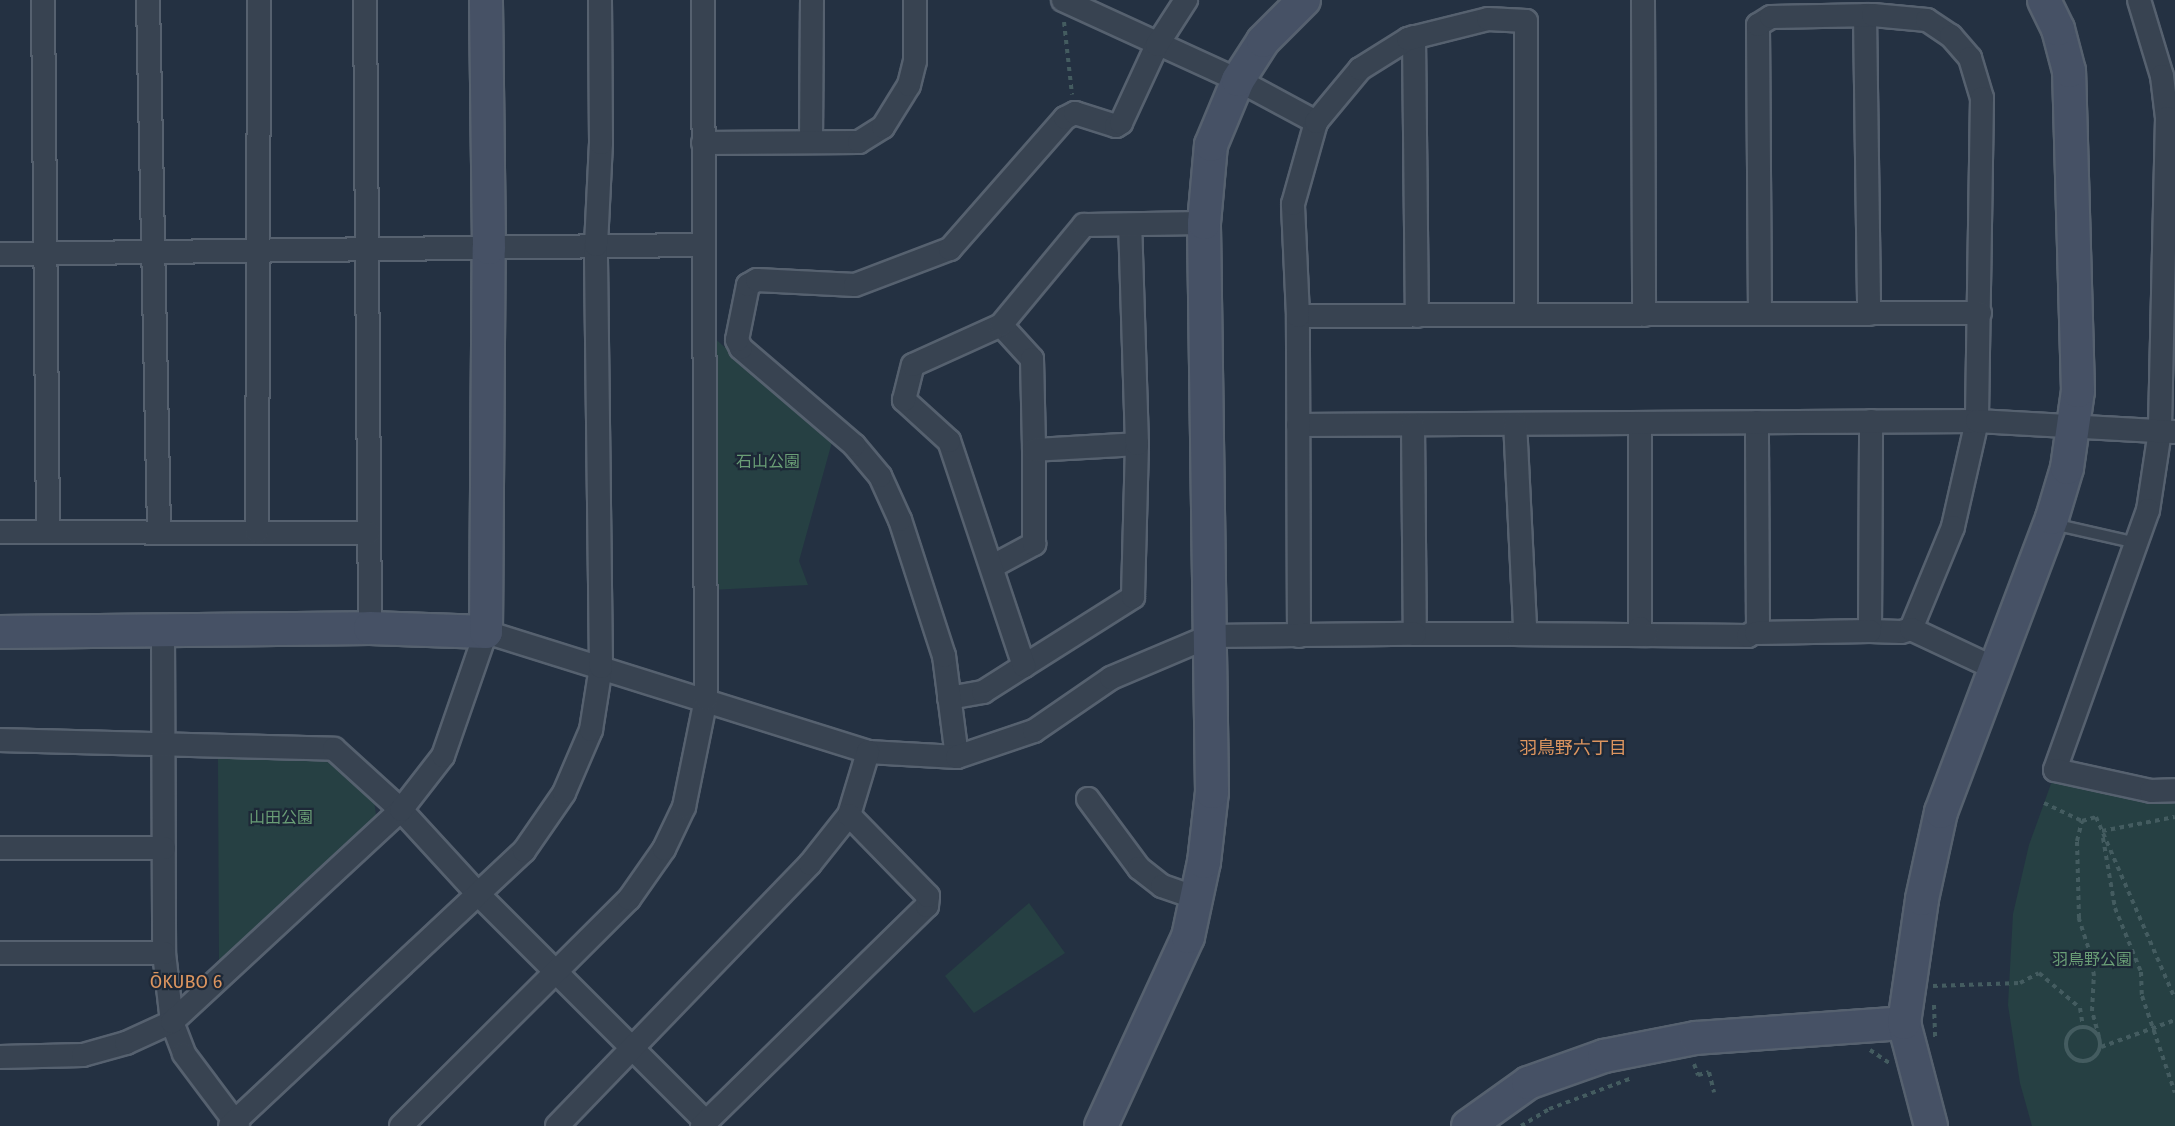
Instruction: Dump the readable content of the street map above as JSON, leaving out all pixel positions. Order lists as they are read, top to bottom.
{
  "districts": ["羽鳥野六丁目", "ŌKUBO 6"],
  "parks": ["石山公園", "山田公園", "羽鳥野公園"]
}
